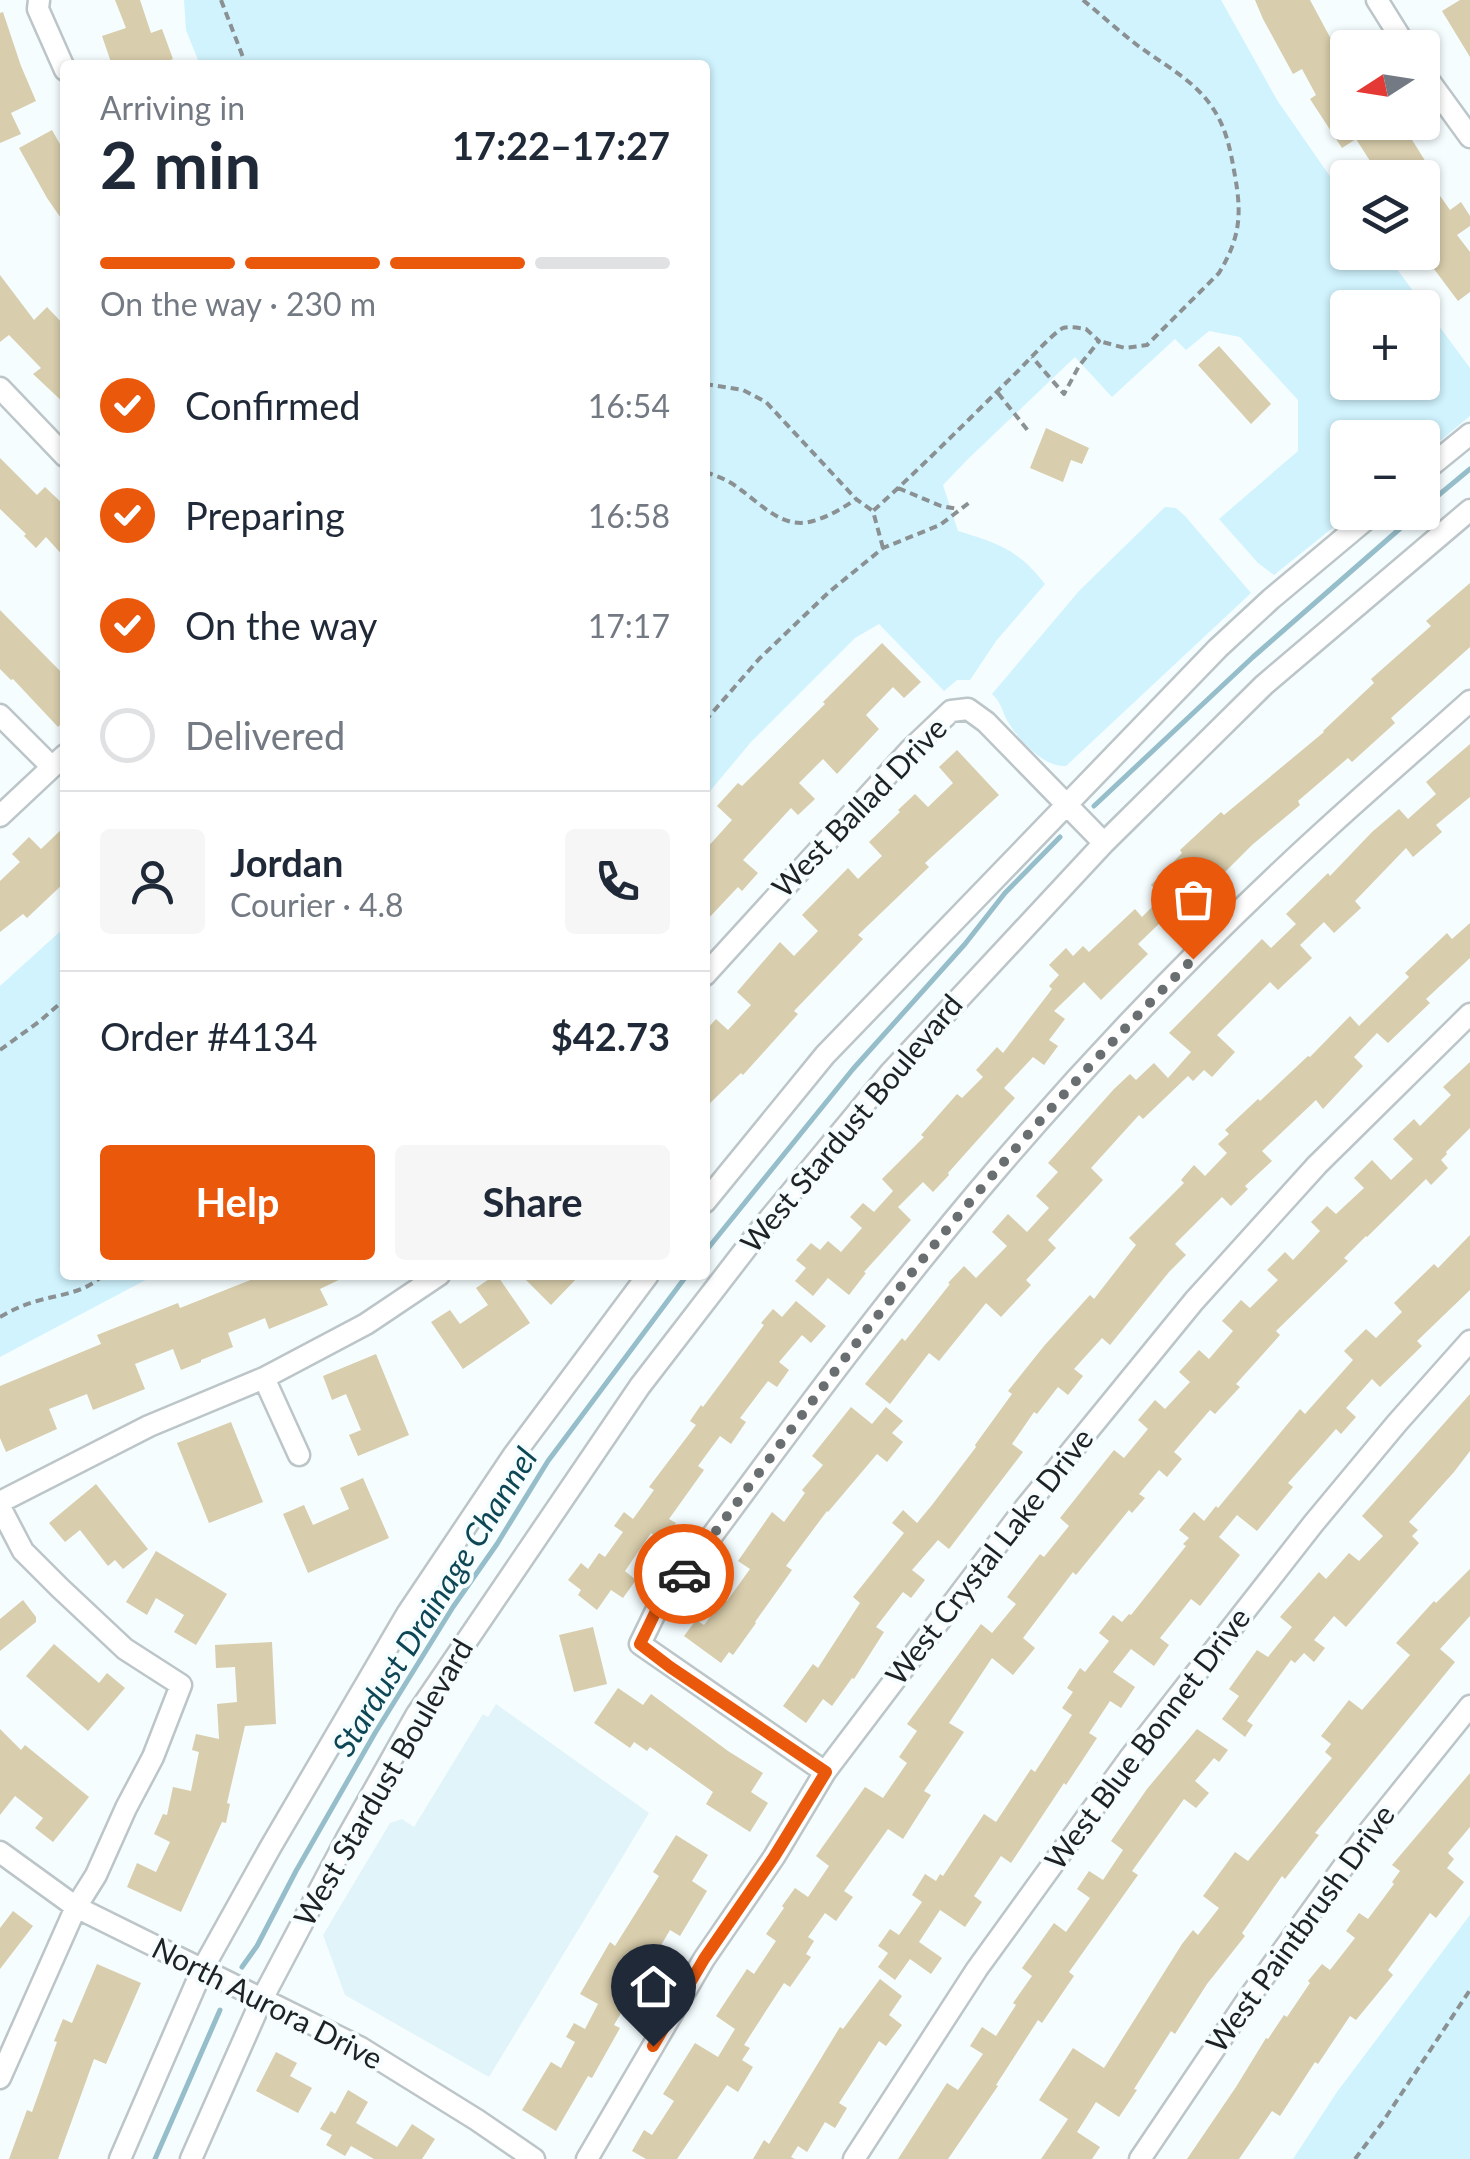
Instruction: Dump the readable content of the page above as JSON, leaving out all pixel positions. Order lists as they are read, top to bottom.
{
  "streets": {
    "street": [
      "West Ballad Drive",
      "West Stardust Boulevard",
      "West Crystal Lake Drive",
      "West Blue Bonnet Drive",
      "West Paintbrush Drive",
      "North Aurora Drive"
    ]
  },
  "crossings": [
    ["West Ballad Drive", "West Stardust Boulevard"],
    ["West Stardust Boulevard", "North Aurora Drive"]
  ],
  "water": ["Stardust Drainage Channel"],
  "north": "left",
  "page": {
    "map_buttons": ["+", "−"],
    "heading": ["2 min", "Arriving in", "17:22–17:27"],
    "panel": [
      "Jordan",
      "Courier · 4.8",
      "Order #4134",
      "$42.73"
    ],
    "bar": "On the way · 230 m",
    "list": [
      ["Confirmed", "16:54"],
      ["Preparing", "16:58"],
      ["On the way", "17:17"],
      "Delivered"
    ],
    "buttons": ["Help", "Share"]
  }
}
